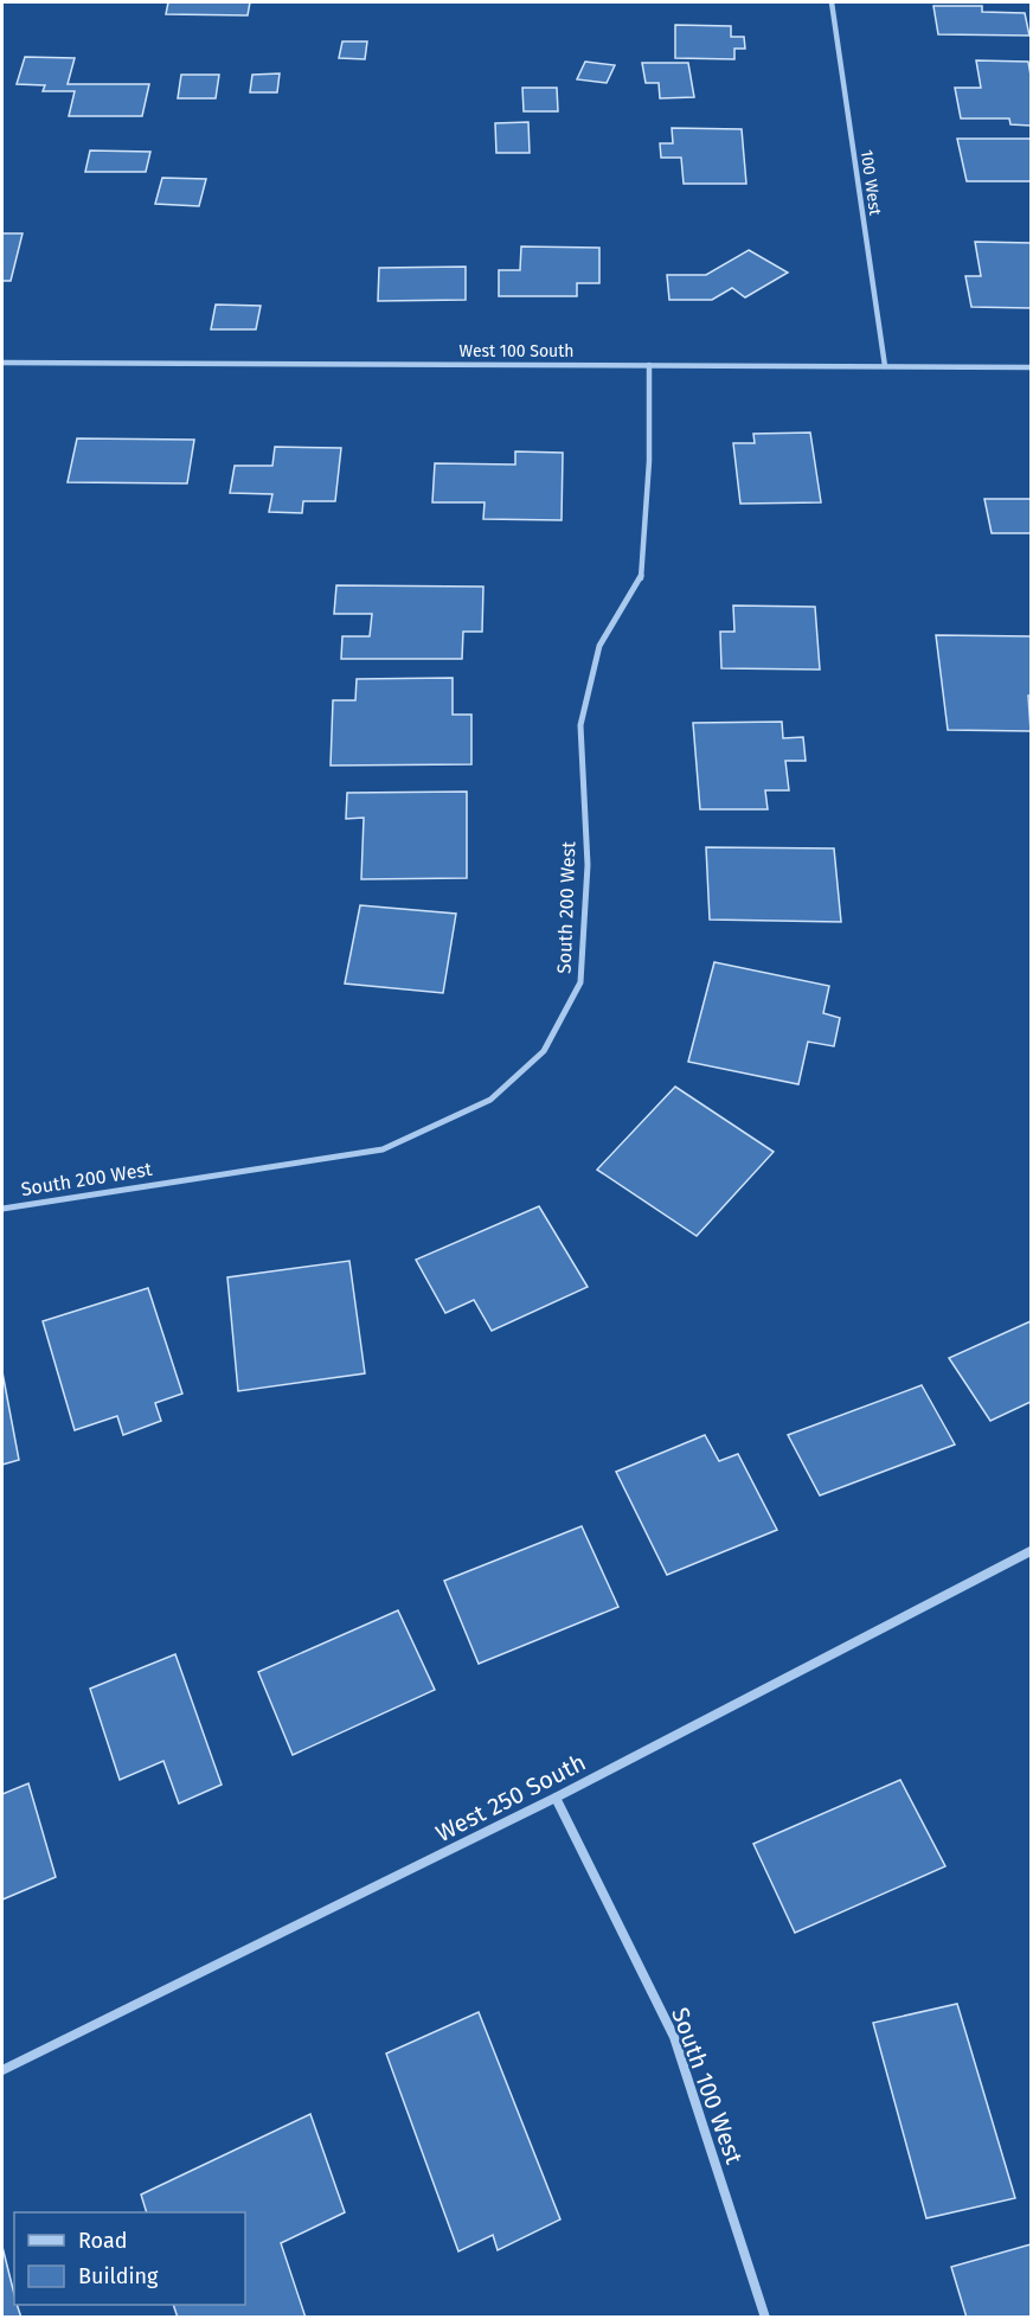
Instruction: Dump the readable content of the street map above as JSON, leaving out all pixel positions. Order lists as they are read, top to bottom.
{
  "streets": {
    "street": [
      "100 West",
      "West 100 South",
      "South 200 West",
      "West 250 South",
      "South 100 West"
    ]
  },
  "crossings": [
    ["100 West", "West 100 South"],
    ["West 100 South", "South 200 West"],
    ["West 250 South", "South 100 West"]
  ],
  "legend": ["Road", "Building"]
}
